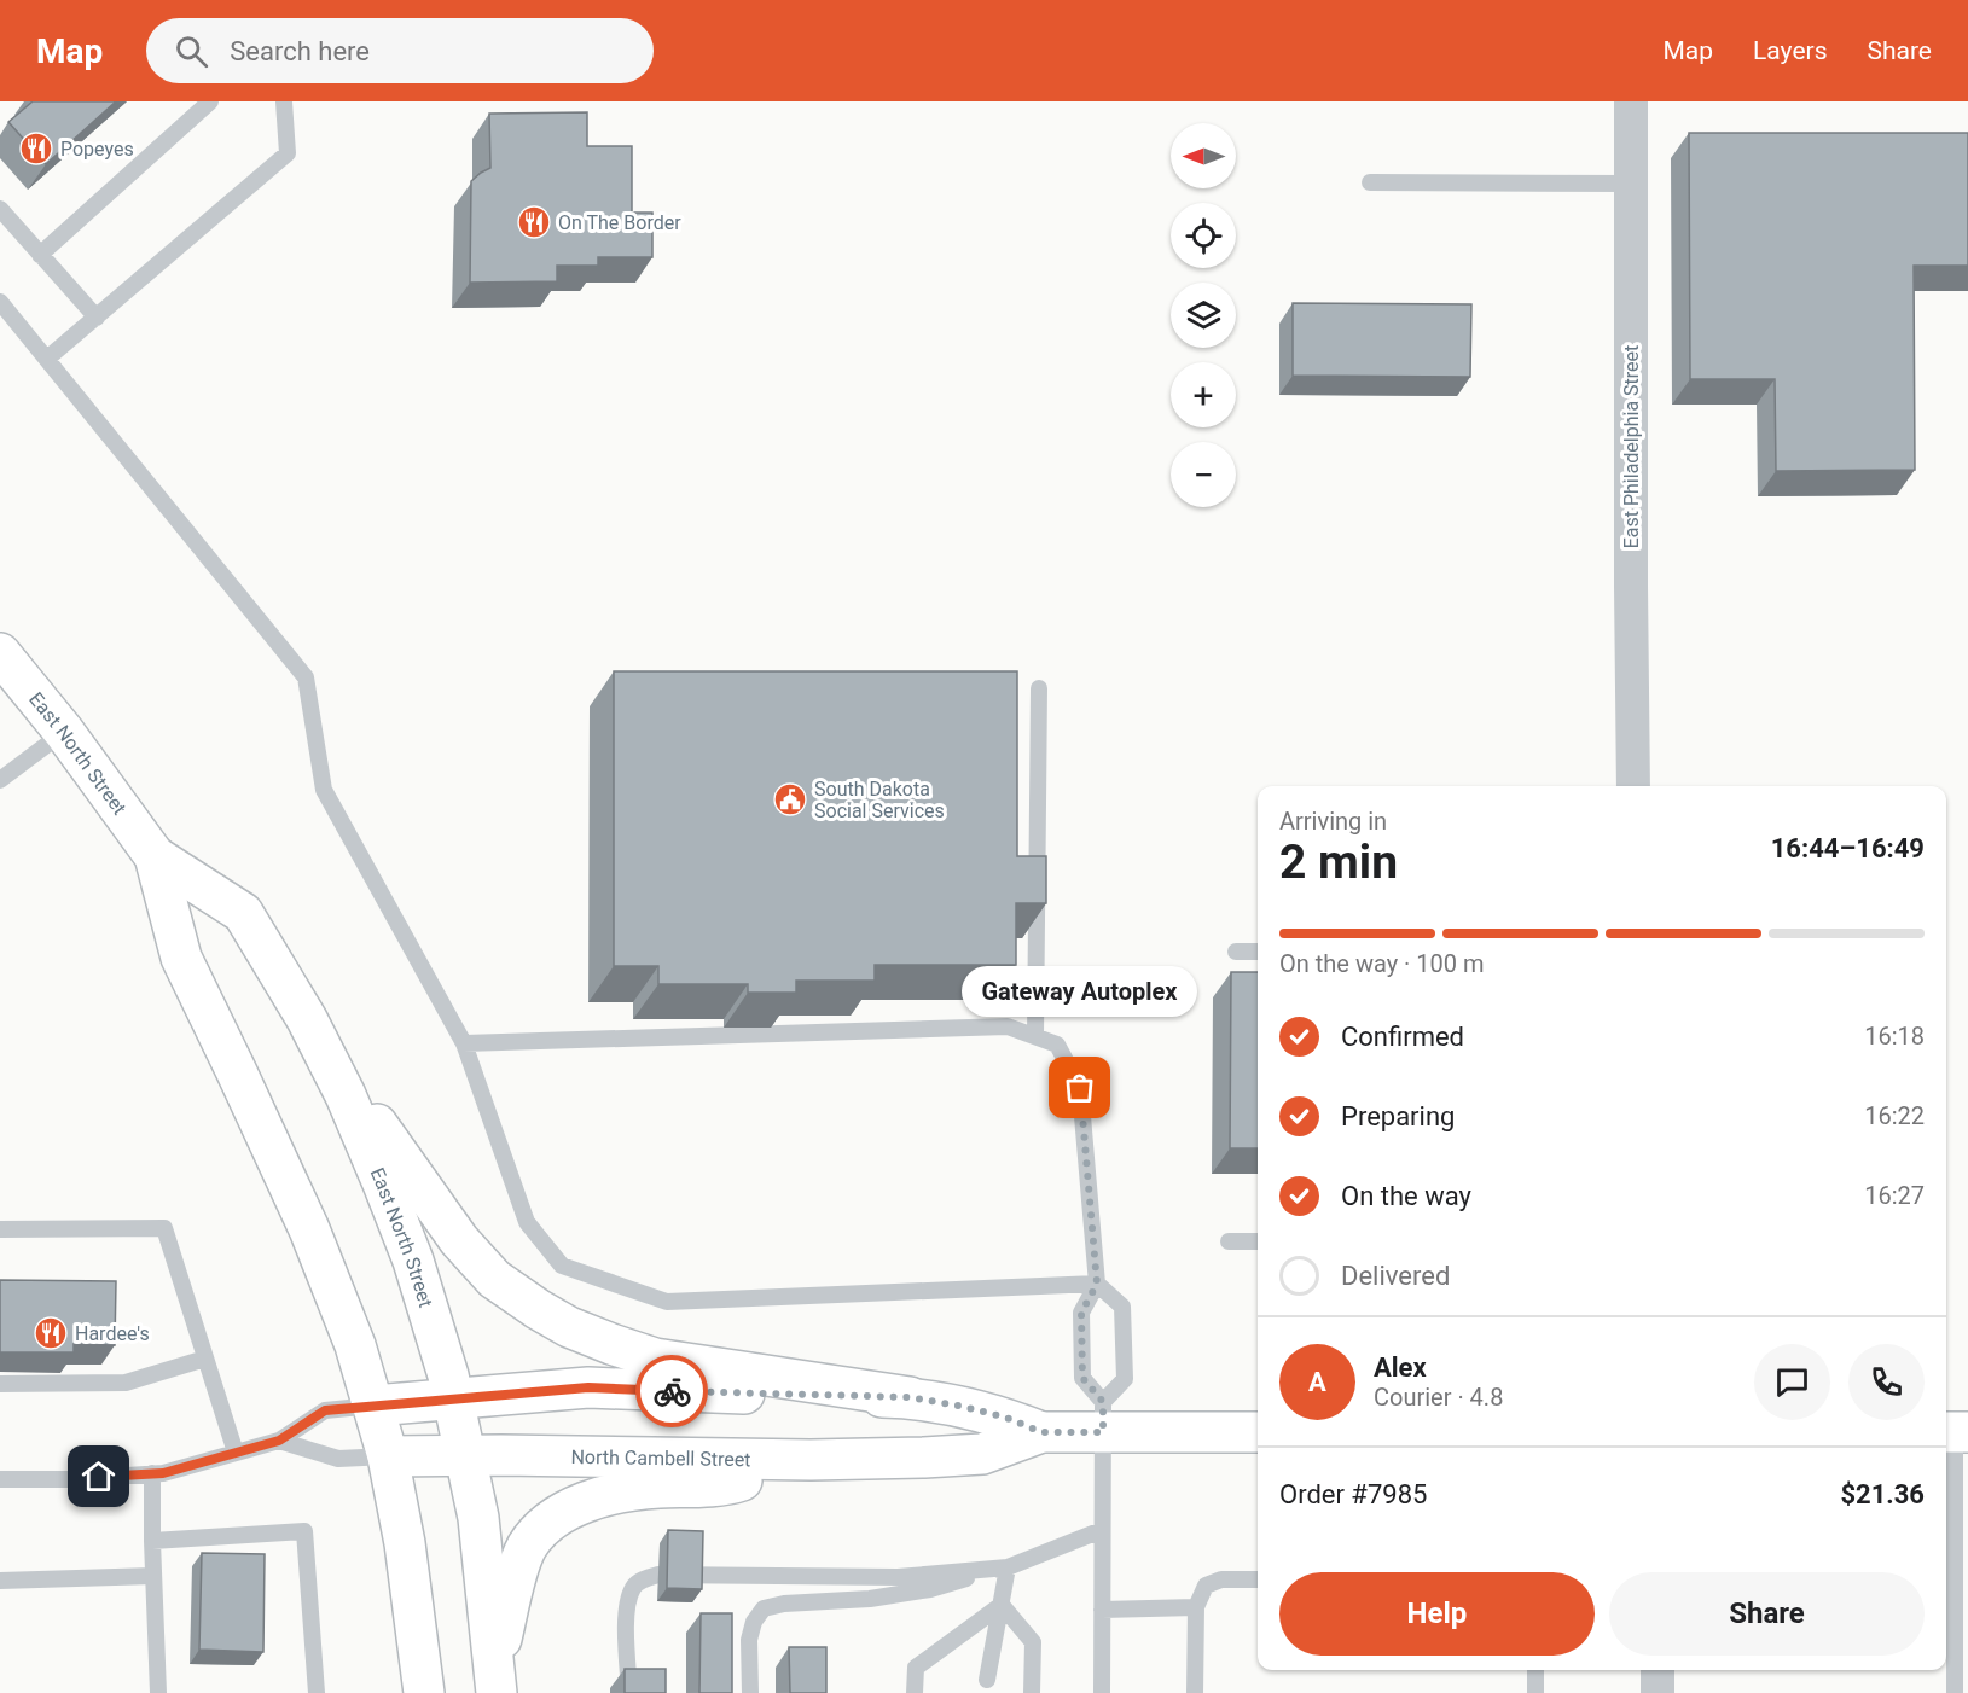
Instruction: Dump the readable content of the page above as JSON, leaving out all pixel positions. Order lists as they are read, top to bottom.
{
  "streets": {
    "main road": ["East North Street", "North Cambell Street"],
    "street": ["East Philadelphia Street"]
  },
  "crossings": [
    ["East North Street", "North Cambell Street"]
  ],
  "places": {
    "restaurant": ["Popeyes", "On The Border", "Hardee's"],
    "public building": ["South Dakota Social Services"],
    "other": ["Gateway Autoplex"]
  },
  "north": "left",
  "page": {
    "header": "Map",
    "search": "Search here",
    "nav": ["Map", "Layers", "Share"],
    "map_buttons": ["+", "−"],
    "heading": ["2 min", "Arriving in", "16:44–16:49"],
    "panel": [
      "Alex",
      "Courier · 4.8",
      "Order #7985",
      "$21.36"
    ],
    "bar": "On the way · 100 m",
    "bubble": "Gateway Autoplex",
    "list": [
      ["Confirmed", "16:18"],
      ["Preparing", "16:22"],
      ["On the way", "16:27"],
      "Delivered"
    ],
    "round": "A",
    "buttons": ["Help", "Share"]
  }
}
